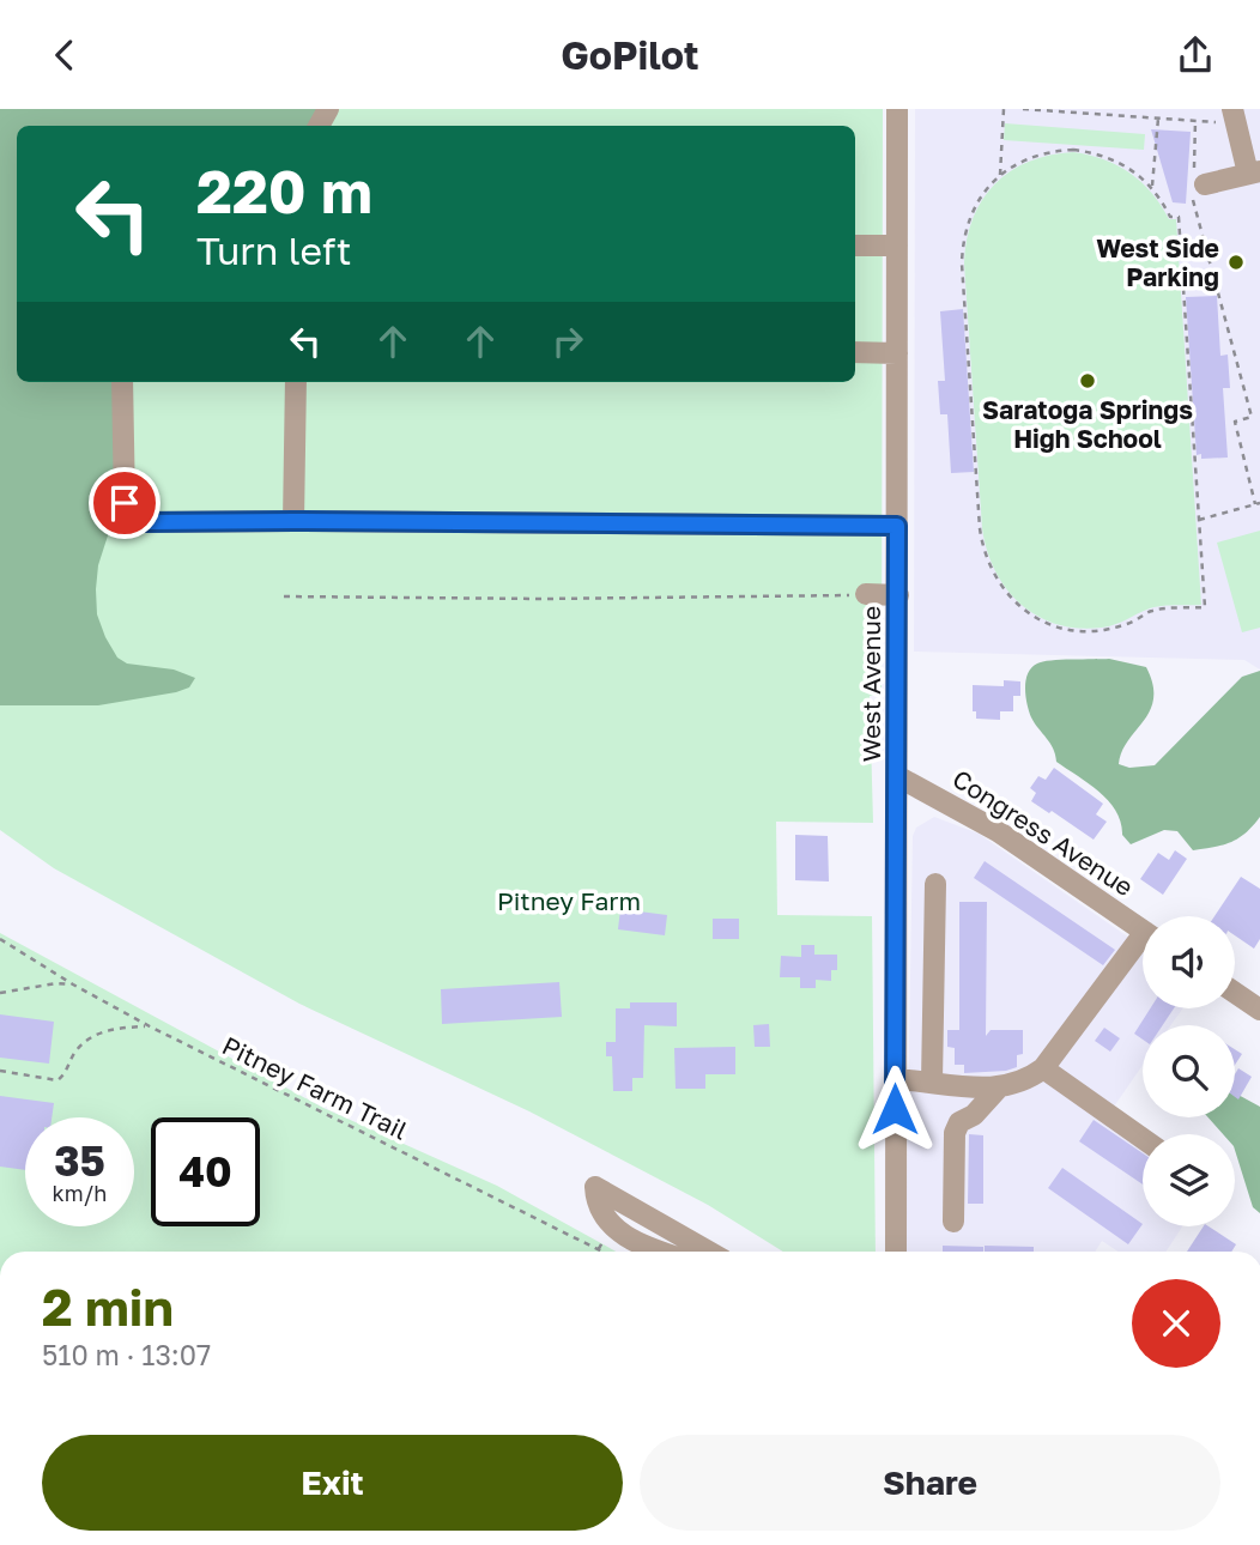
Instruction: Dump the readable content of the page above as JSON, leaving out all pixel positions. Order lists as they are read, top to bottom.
{
  "streets": {
    "street": ["West Avenue", "Congress Avenue"],
    "path": ["Pitney Farm Trail"]
  },
  "crossings": [
    ["West Avenue", "Congress Avenue"]
  ],
  "parks": ["Pitney Farm"],
  "places": ["West Side Parking", "Saratoga Springs High School"],
  "page": {
    "header": "GoPilot",
    "turn": ["220 m", "Turn left"],
    "speed": "35 km/h",
    "limit": "40",
    "heading": ["2 min", "510 m · 13:07"],
    "buttons": ["Exit", "Share"]
  }
}
